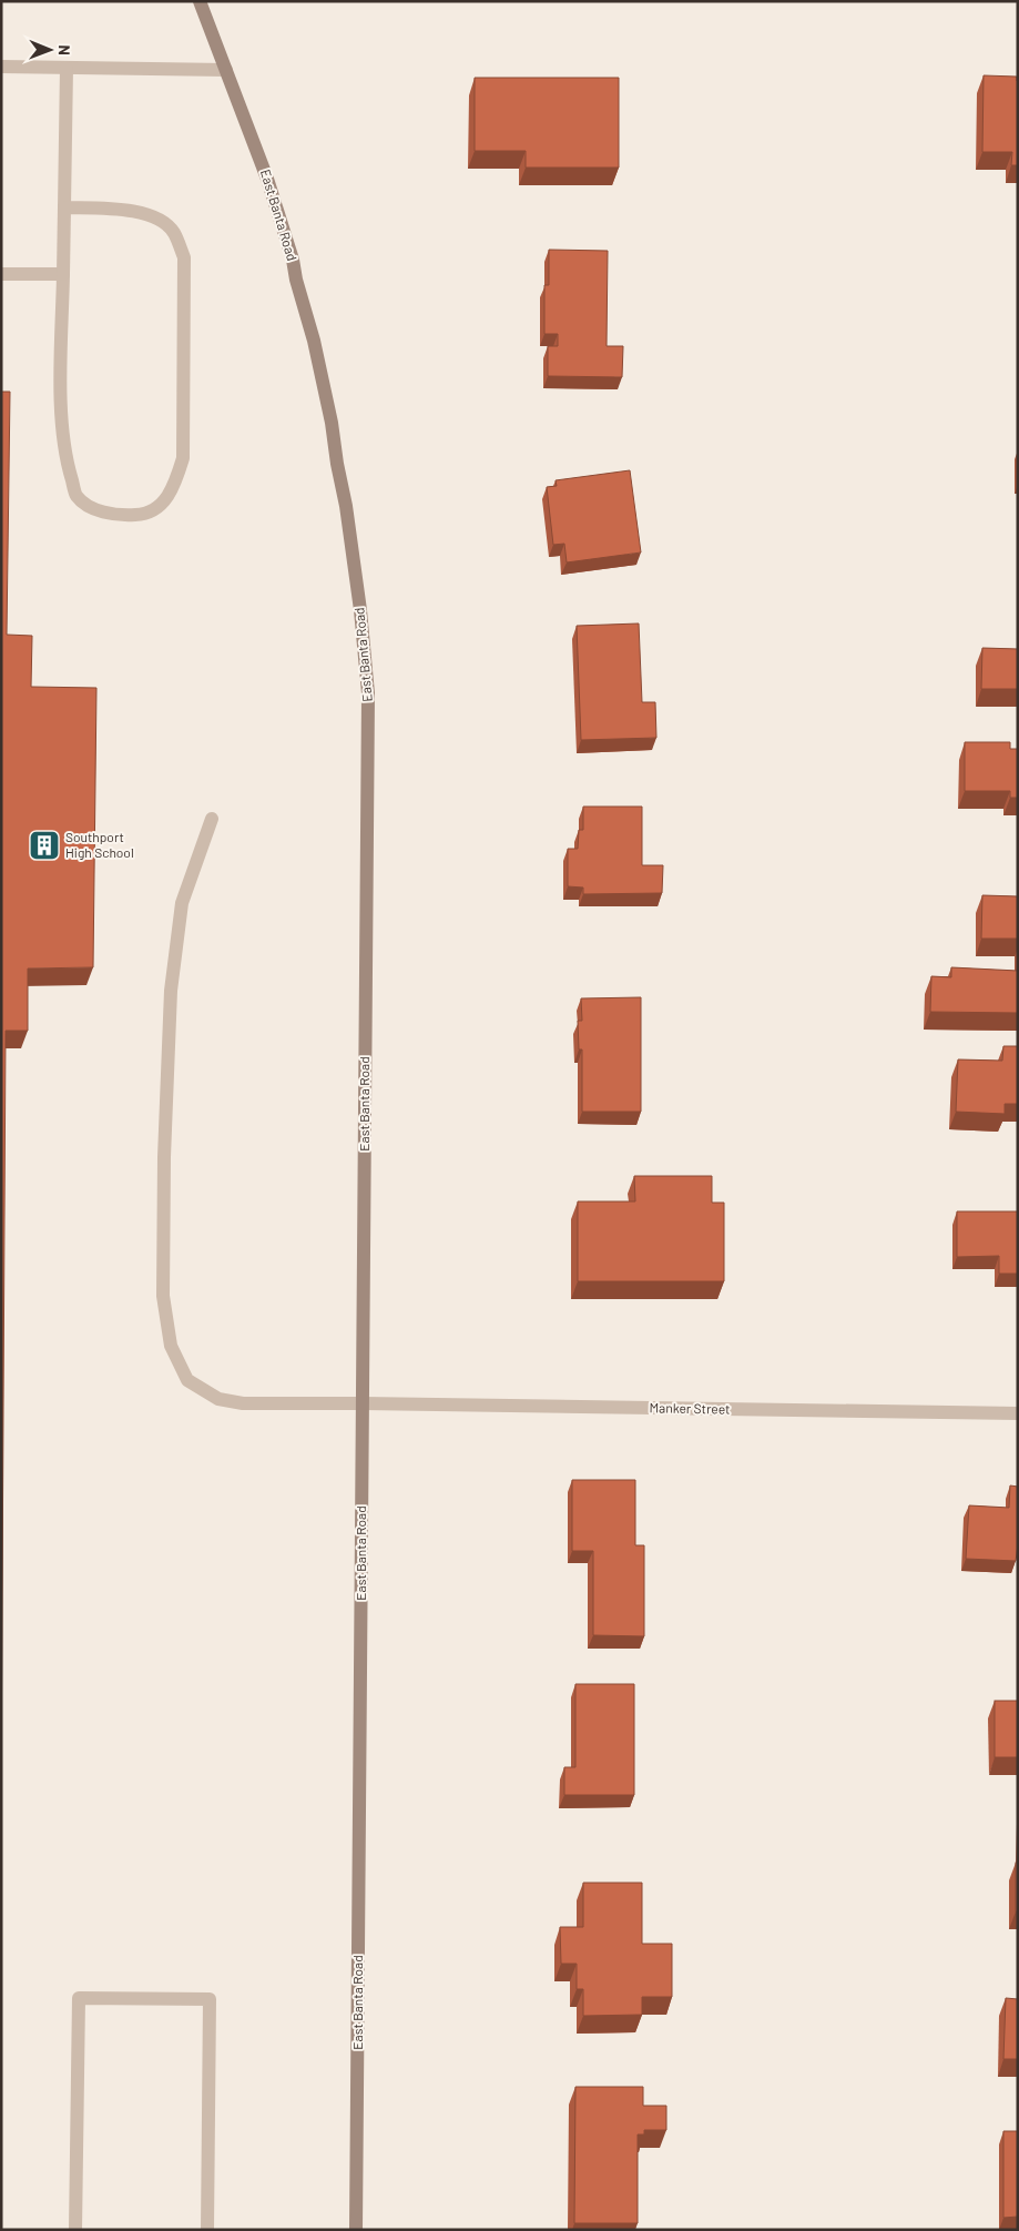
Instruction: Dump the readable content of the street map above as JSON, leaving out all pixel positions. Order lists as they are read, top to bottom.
{
  "streets": {
    "street": ["East Banta Road", "Manker Street"]
  },
  "crossings": [
    ["East Banta Road", "Manker Street"]
  ],
  "places": {
    "building": ["Southport High School"]
  },
  "north": "right"
}
